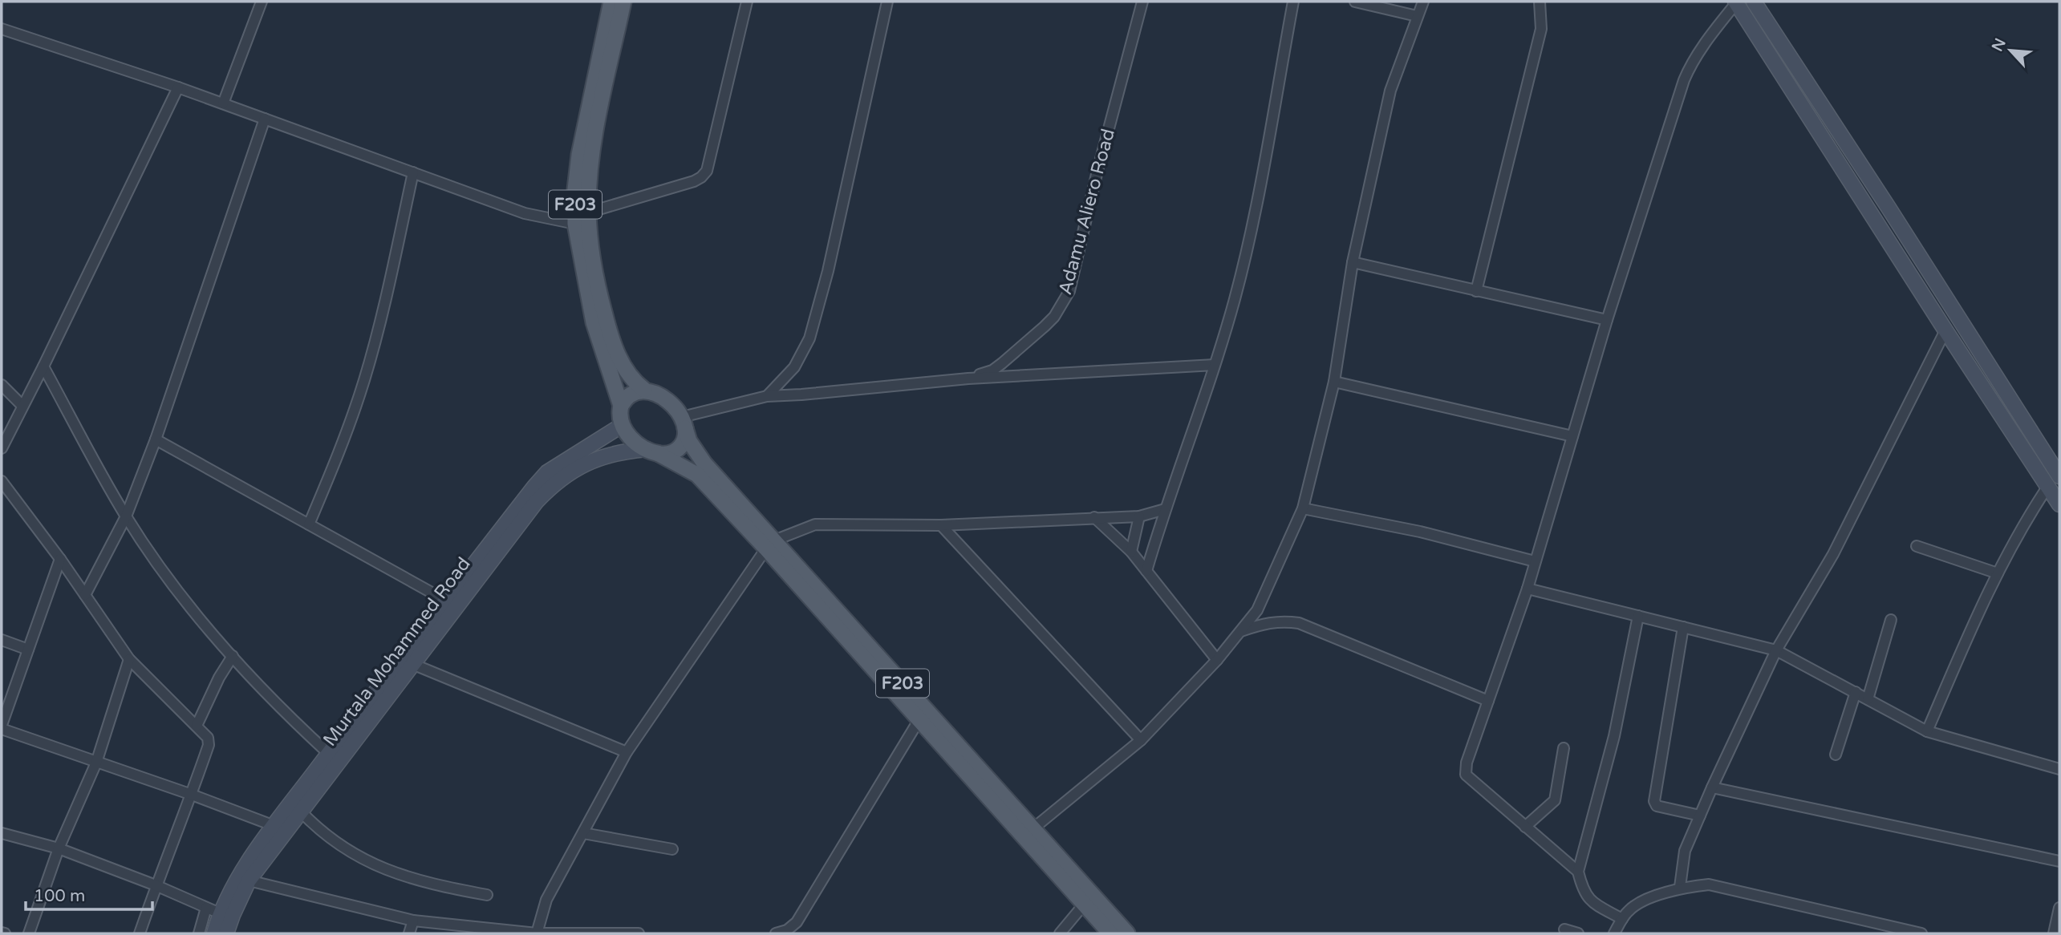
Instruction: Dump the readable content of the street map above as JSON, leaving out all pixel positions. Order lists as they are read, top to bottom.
{
  "streets": {
    "main road": ["F203", "Murtala Mohammed Road"],
    "street": ["Adamu Aliero Road"]
  },
  "crossings": [
    ["F203", "Murtala Mohammed Road"]
  ],
  "scale_bar": "100 m",
  "north": "top left"
}
